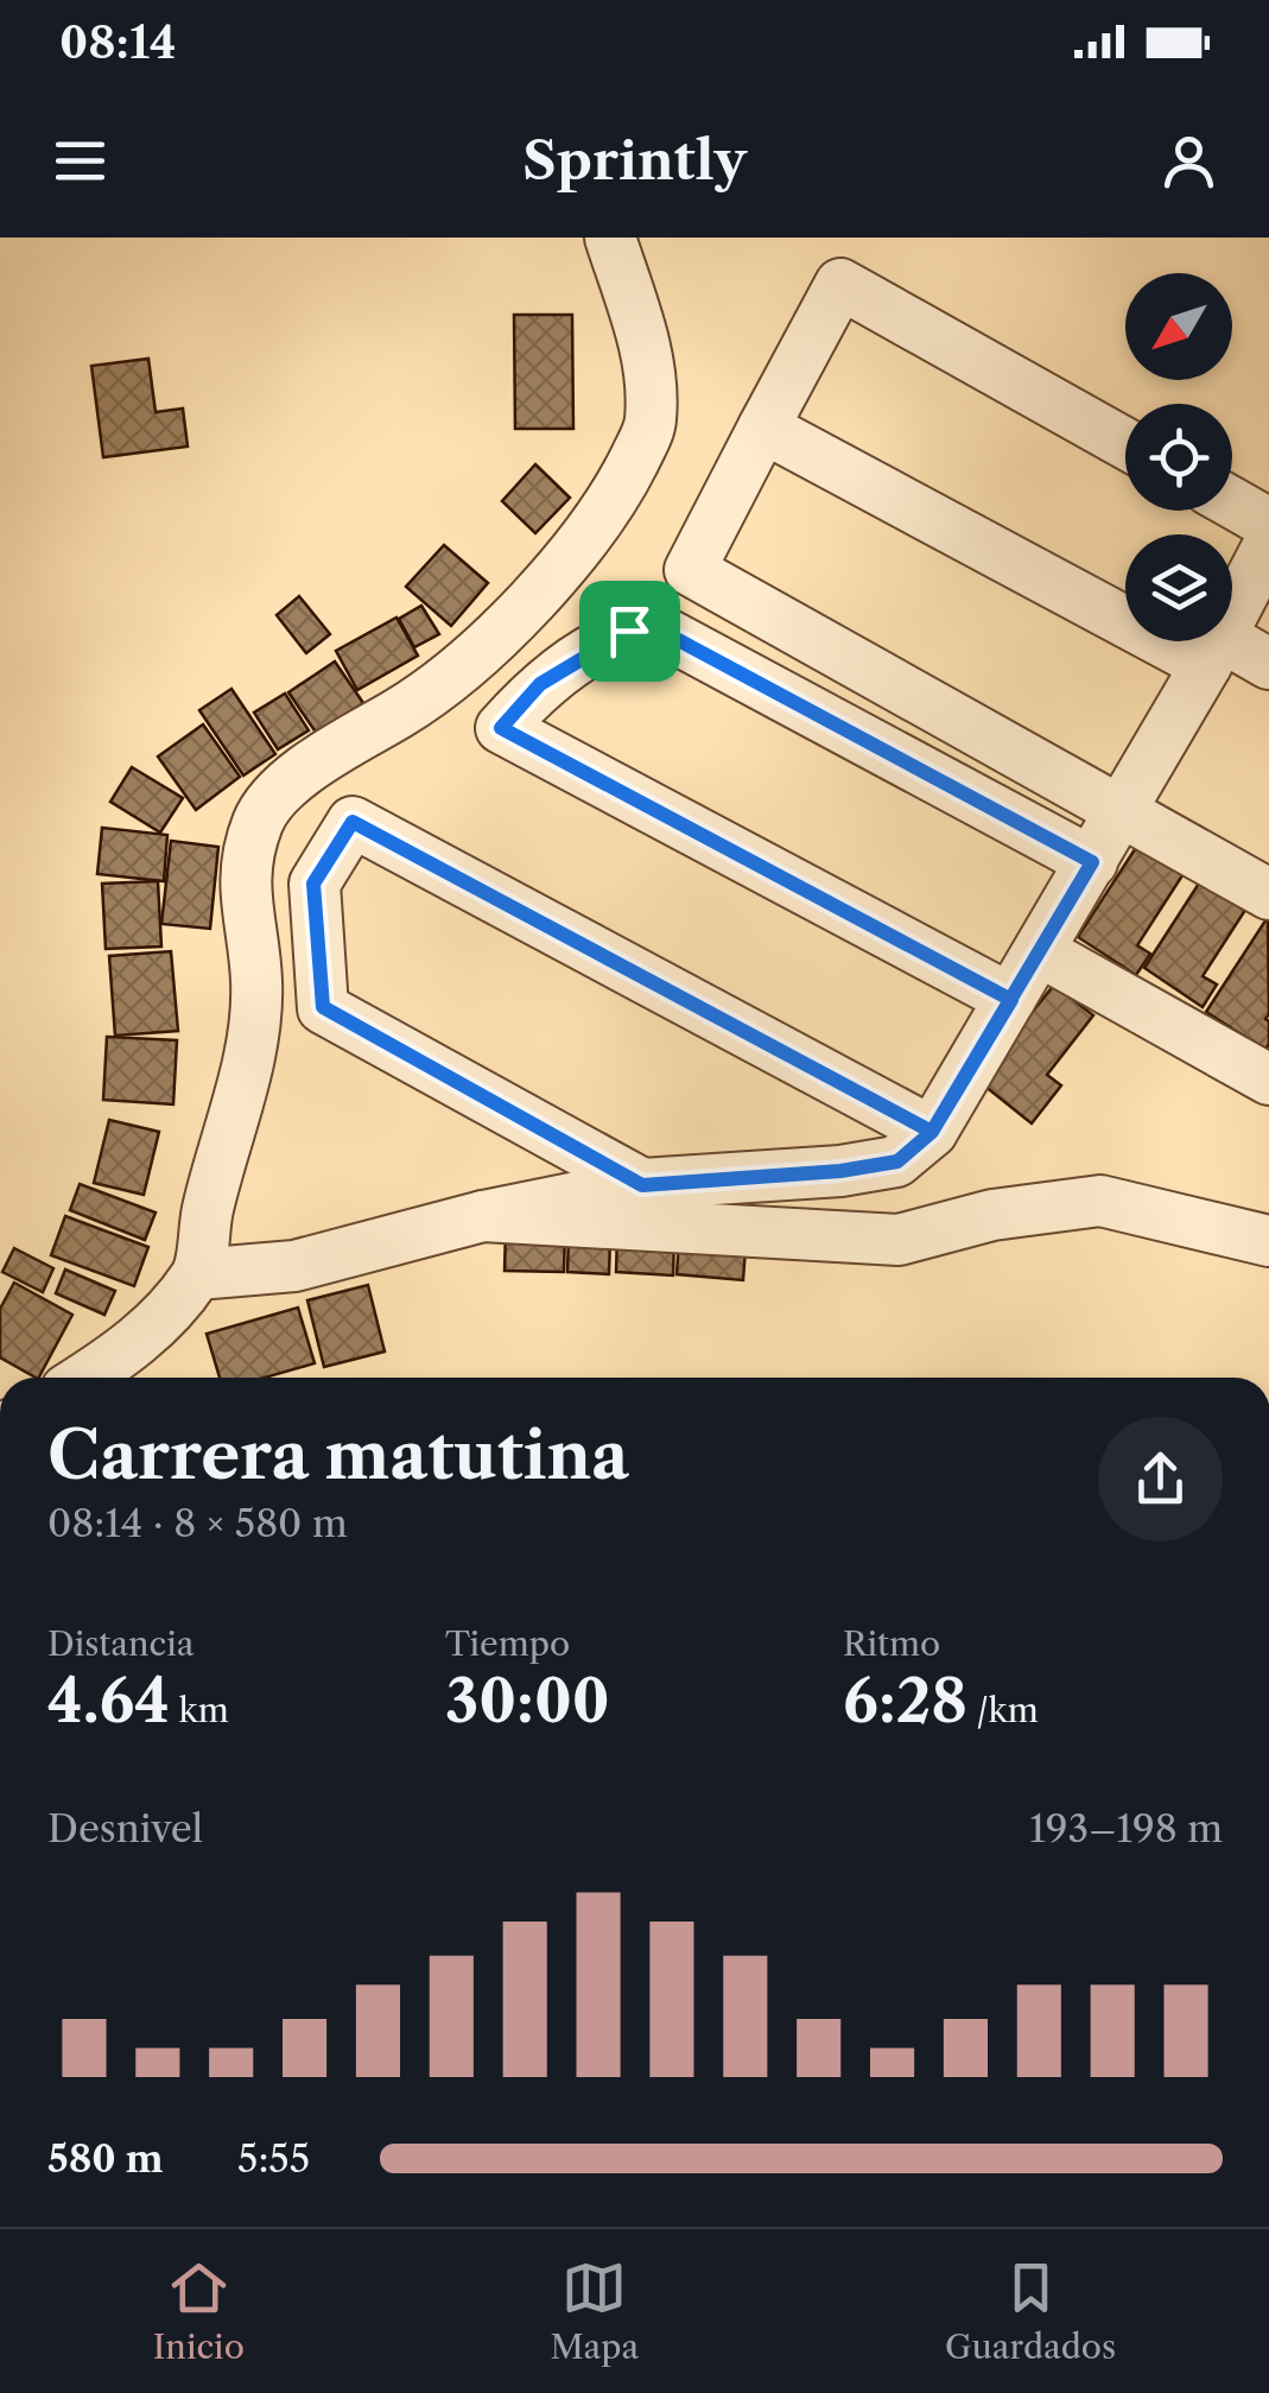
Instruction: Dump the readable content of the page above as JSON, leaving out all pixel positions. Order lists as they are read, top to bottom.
{
  "north": "bottom left",
  "page": {
    "status": "08:14",
    "header": "Sprintly",
    "heading": ["Carrera matutina", "08:14 · 8 × 580 m"],
    "stats": [
      ["Distancia", "4.64 km"],
      ["Tiempo", "30:00"],
      ["Ritmo", "6:28 /km"]
    ],
    "chart": ["Desnivel", "193–198 m"],
    "list": [
      {
        "name": "580 m",
        "note": "5:55"
      }
    ],
    "tabs": ["Inicio", "Mapa", "Guardados"]
  }
}
